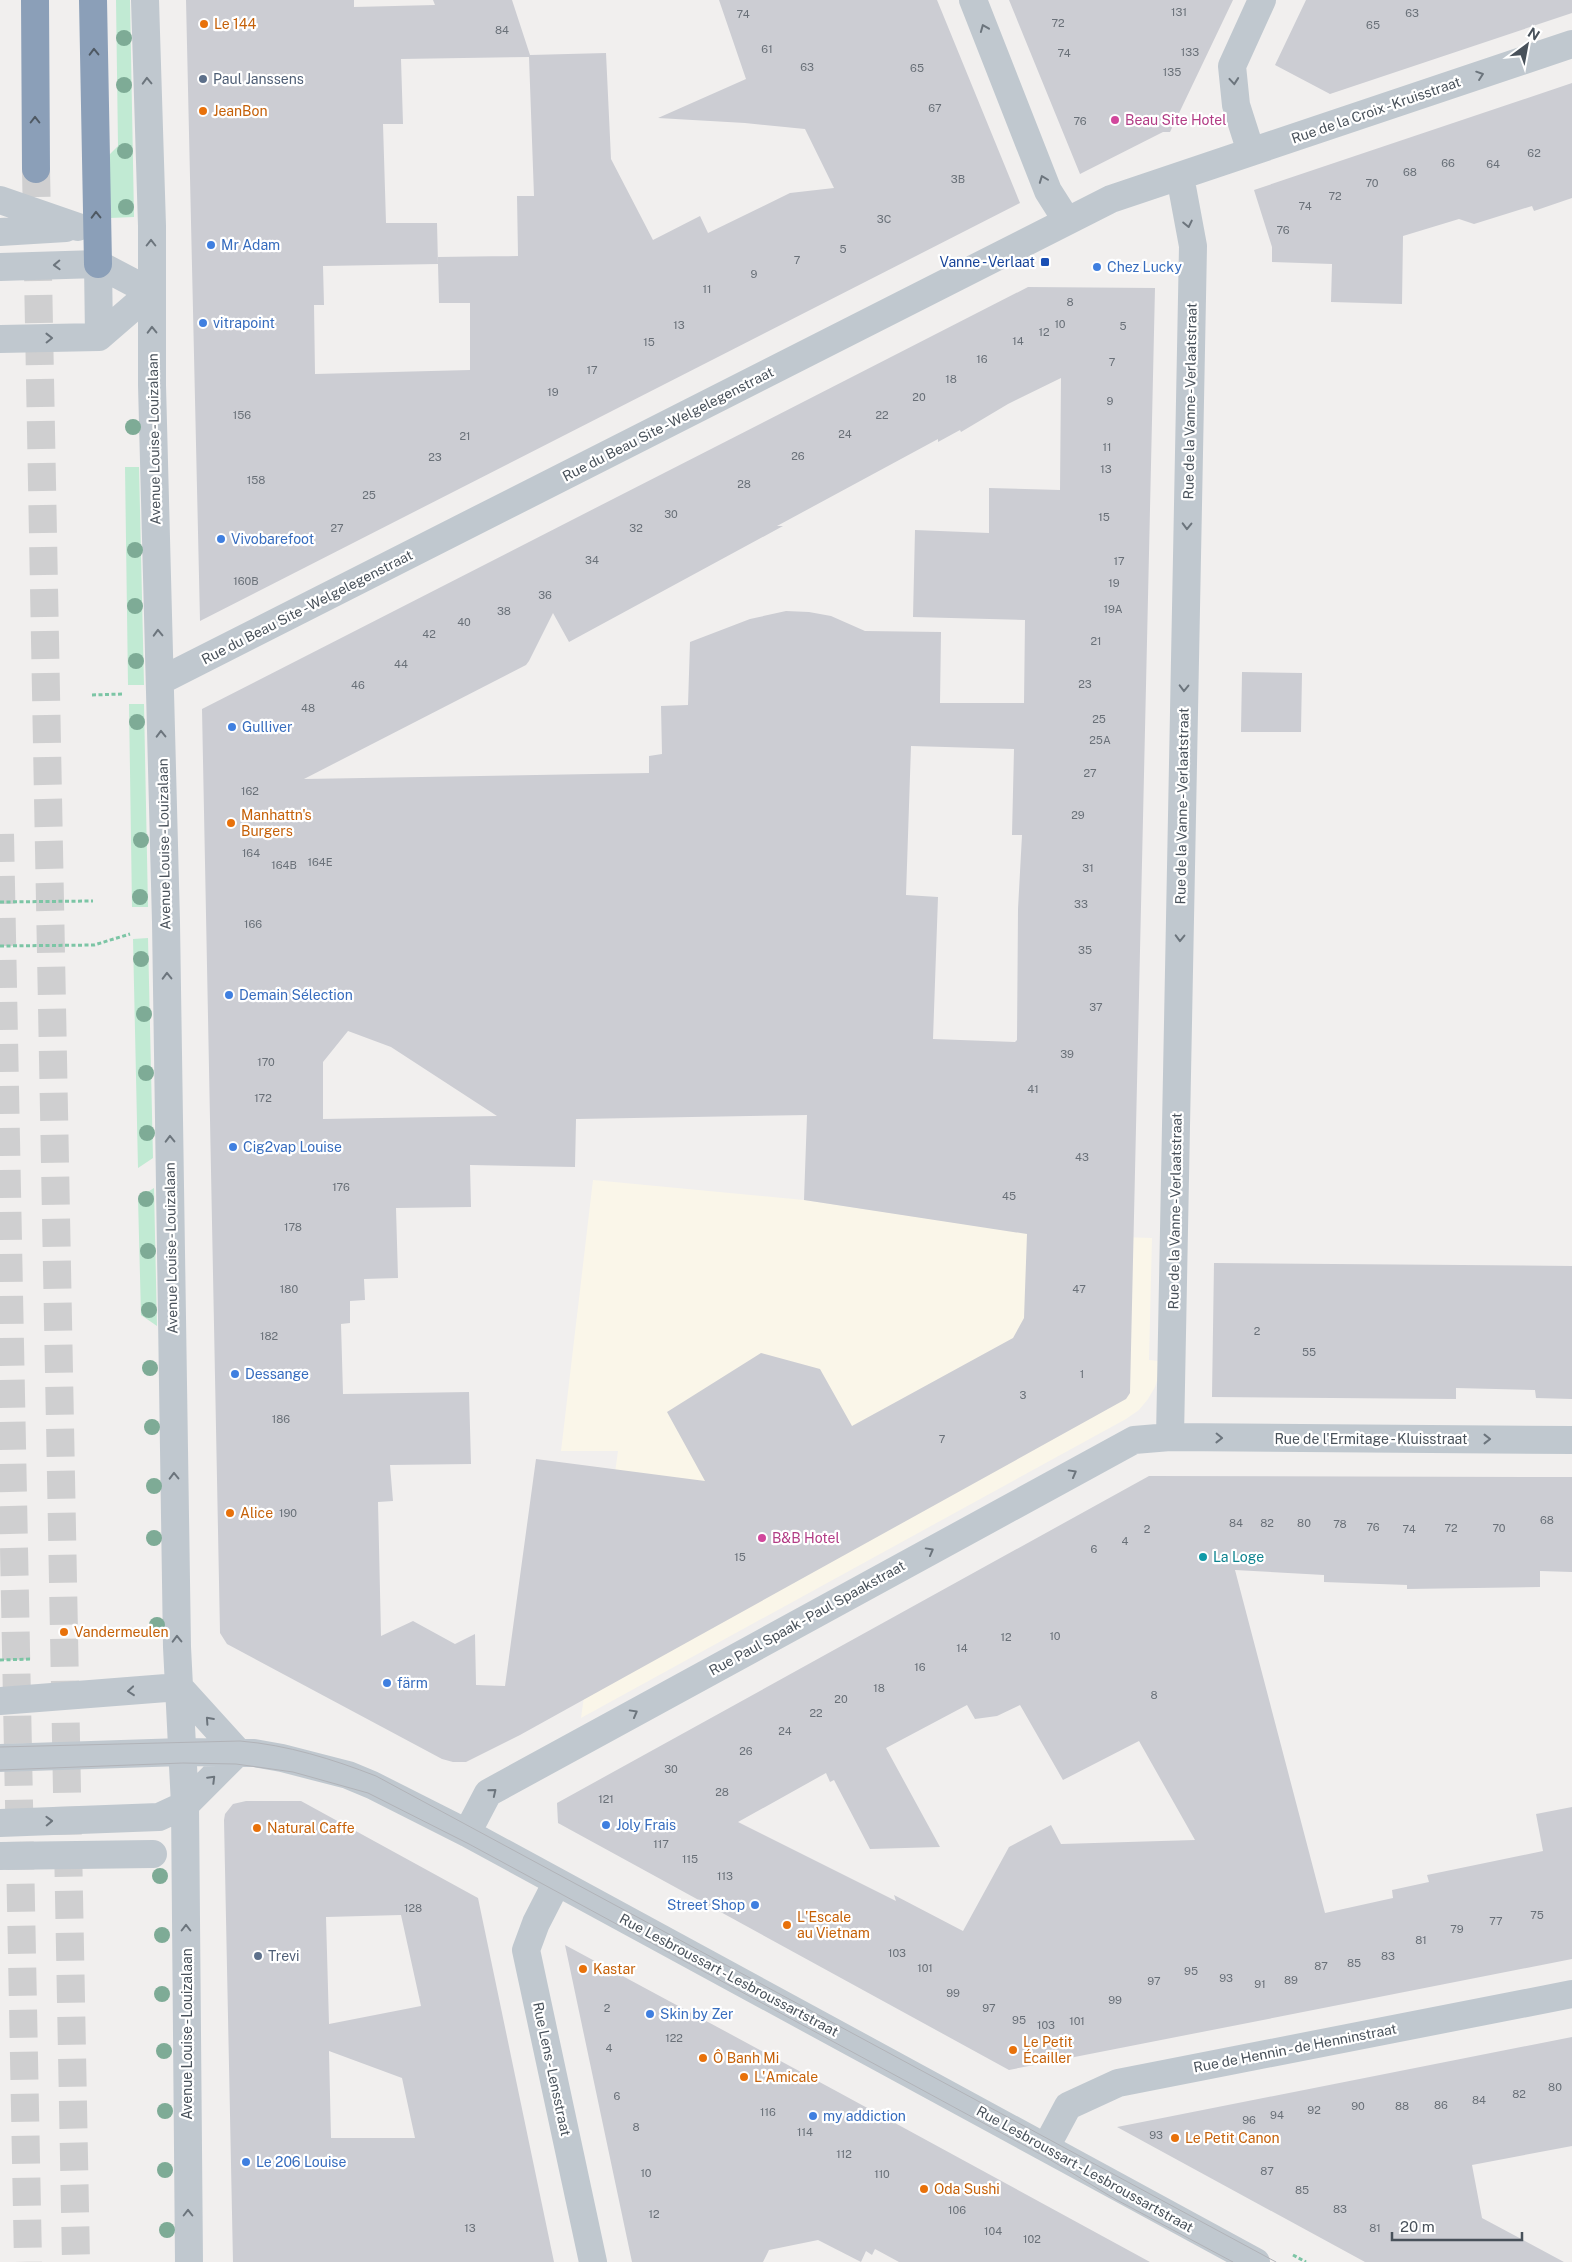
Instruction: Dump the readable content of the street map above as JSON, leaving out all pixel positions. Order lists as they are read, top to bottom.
{
  "streets": {
    "street": [
      "Rue de la Croix - Kruisstraat",
      "Rue de la Vanne - Verlaatstraat",
      "Rue du Beau Site - Welgelegenstraat",
      "Avenue Louise - Louizalaan",
      "Rue de l'Ermitage - Kluisstraat",
      "Rue Paul Spaak - Paul Spaakstraat",
      "Rue Lesbroussart - Lesbroussartstraat",
      "Rue de Hennin - de Henninstraat",
      "Rue Lens - Lensstraat"
    ]
  },
  "crossings": [
    ["Rue de la Croix - Kruisstraat", "Rue de la Vanne - Verlaatstraat"],
    ["Rue de la Croix - Kruisstraat", "Rue du Beau Site - Welgelegenstraat"],
    ["Rue de la Vanne - Verlaatstraat", "Rue du Beau Site - Welgelegenstraat"],
    ["Rue de la Vanne - Verlaatstraat", "Rue de l'Ermitage - Kluisstraat"],
    ["Rue de la Vanne - Verlaatstraat", "Rue Paul Spaak - Paul Spaakstraat"],
    ["Rue du Beau Site - Welgelegenstraat", "Avenue Louise - Louizalaan"],
    ["Avenue Louise - Louizalaan", "Rue Lesbroussart - Lesbroussartstraat"],
    ["Rue de l'Ermitage - Kluisstraat", "Rue Paul Spaak - Paul Spaakstraat"],
    ["Rue Paul Spaak - Paul Spaakstraat", "Rue Lesbroussart - Lesbroussartstraat"],
    ["Rue Lesbroussart - Lesbroussartstraat", "Rue de Hennin - de Henninstraat"],
    ["Rue Lesbroussart - Lesbroussartstraat", "Rue Lens - Lensstraat"]
  ],
  "one_way": [
    "Rue de la Croix - Kruisstraat",
    "Rue de la Vanne - Verlaatstraat",
    "Avenue Louise - Louizalaan",
    "Rue de l'Ermitage - Kluisstraat",
    "Rue Paul Spaak - Paul Spaakstraat"
  ],
  "places": {
    "other": [
      "Le 144",
      "Paul Janssens",
      "JeanBon",
      "Beau Site Hotel",
      "Mr Adam",
      "Chez Lucky",
      "vitrapoint",
      "Vivobarefoot",
      "Gulliver",
      "Manhattn's Burgers",
      "Demain Sélection",
      "Cig2vap Louise",
      "Dessange",
      "Alice",
      "B&B Hotel",
      "La Loge",
      "Vandermeulen",
      "färm",
      "Joly Frais",
      "Natural Caffe",
      "Street Shop",
      "L'Escale au Vietnam",
      "Trevi",
      "Kastar",
      "Skin by Zer",
      "Le Petit Écailler",
      "Ô Banh Mi",
      "L'Amicale",
      "my addiction",
      "Le Petit Canon",
      "Le 206 Louise",
      "Oda Sushi"
    ],
    "transit": ["Vanne - Verlaat"]
  },
  "house_numbers": [
    "131",
    "63",
    "74",
    "72",
    "65",
    "84",
    "61",
    "133",
    "74",
    "63",
    "65",
    "135",
    "67",
    "76",
    "62",
    "66",
    "64",
    "68",
    "3B",
    "70",
    "72",
    "74",
    "3C",
    "76",
    "5",
    "7",
    "9",
    "11",
    "8",
    "10",
    "13",
    "5",
    "12",
    "14",
    "15",
    "16",
    "7",
    "17",
    "18",
    "19",
    "20",
    "9",
    "156",
    "22",
    "24",
    "21",
    "11",
    "26",
    "23",
    "13",
    "158",
    "28",
    "25",
    "30",
    "15",
    "27",
    "32",
    "34",
    "17",
    "160B",
    "19",
    "36",
    "19A",
    "38",
    "40",
    "42",
    "21",
    "44",
    "23",
    "46",
    "48",
    "25",
    "25A",
    "27",
    "162",
    "29",
    "164",
    "164E",
    "164B",
    "31",
    "33",
    "166",
    "35",
    "37",
    "39",
    "170",
    "41",
    "172",
    "43",
    "176",
    "45",
    "178",
    "180",
    "47",
    "2",
    "182",
    "55",
    "1",
    "3",
    "186",
    "7",
    "190",
    "68",
    "84",
    "82",
    "80",
    "78",
    "76",
    "72",
    "70",
    "2",
    "74",
    "4",
    "6",
    "15",
    "10",
    "12",
    "14",
    "16",
    "18",
    "8",
    "20",
    "22",
    "24",
    "26",
    "30",
    "28",
    "121",
    "117",
    "115",
    "113",
    "128",
    "75",
    "77",
    "79",
    "81",
    "103",
    "83",
    "85",
    "87",
    "101",
    "95",
    "93",
    "89",
    "97",
    "91",
    "99",
    "99",
    "2",
    "97",
    "95",
    "101",
    "103",
    "122",
    "4",
    "80",
    "82",
    "6",
    "84",
    "86",
    "90",
    "88",
    "92",
    "116",
    "94",
    "96",
    "8",
    "114",
    "93",
    "112",
    "87",
    "10",
    "110",
    "85",
    "83",
    "106",
    "12",
    "13",
    "81",
    "104",
    "102"
  ],
  "scale_bar": "20 m",
  "north": "top right"
}
